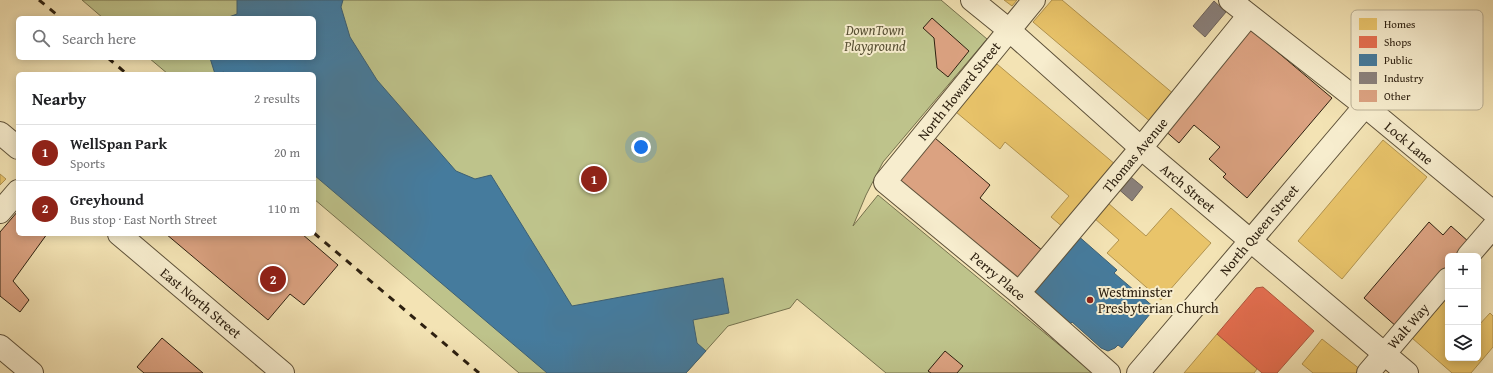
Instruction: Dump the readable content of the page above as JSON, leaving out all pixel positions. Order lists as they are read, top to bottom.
{
  "streets": {
    "street": [
      "North Howard Street",
      "Lock Lane",
      "Thomas Avenue",
      "Arch Street",
      "North Queen Street",
      "Perry Place",
      "East North Street",
      "Walt Way"
    ]
  },
  "crossings": [
    ["North Howard Street", "Arch Street"],
    ["North Howard Street", "Perry Place"],
    ["Lock Lane", "Thomas Avenue"],
    ["Thomas Avenue", "Arch Street"],
    ["Thomas Avenue", "Perry Place"],
    ["Arch Street", "North Queen Street"],
    ["Arch Street", "Walt Way"]
  ],
  "parks": ["DownTown Playground"],
  "places": ["Westminster Presbyterian Church"],
  "legend": [
    "Homes",
    "Shops",
    "Public",
    "Industry",
    "Other"
  ],
  "page": {
    "search": "Search here",
    "heading": ["Nearby", "2 results"],
    "list": [
      {
        "mark": "1",
        "name": "WellSpan Park",
        "note": "Sports",
        "value": "20 m"
      },
      {
        "mark": "2",
        "name": "Greyhound",
        "note": "Bus stop · East North Street",
        "value": "110 m"
      }
    ],
    "pins": ["1", "2"],
    "map_buttons": ["+", "−"]
  }
}
